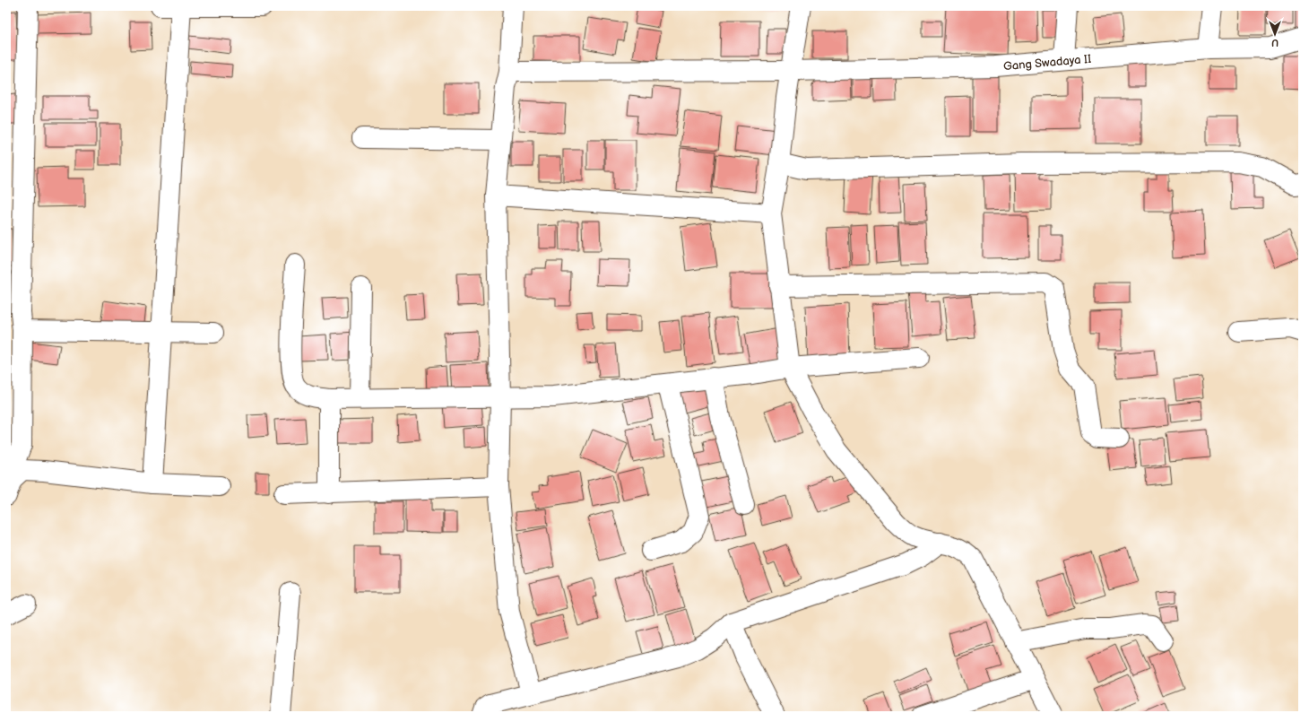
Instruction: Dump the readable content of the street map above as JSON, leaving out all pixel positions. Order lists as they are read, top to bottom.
{
  "streets": {
    "street": ["Gang Swadaya II"]
  },
  "north": "bottom"
}
